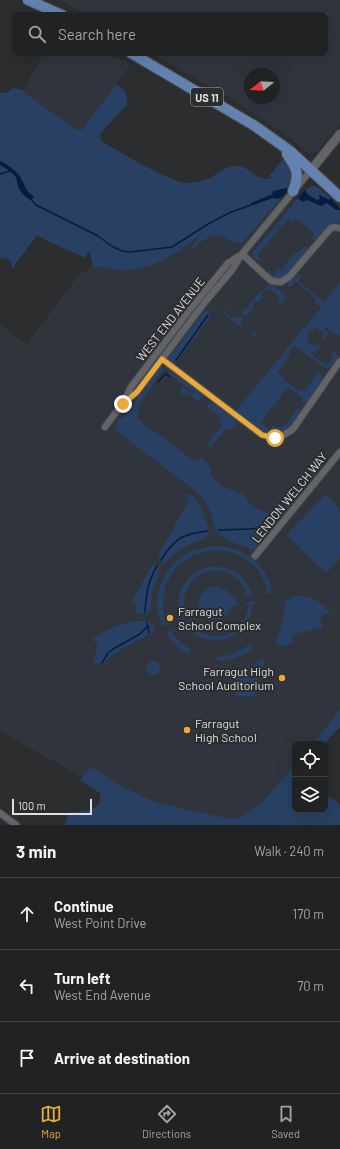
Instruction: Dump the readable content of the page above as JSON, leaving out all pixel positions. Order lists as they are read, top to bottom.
{
  "streets": {
    "main road": ["US 11"],
    "street": ["WEST END AVENUE", "LENDON WELCH WAY"]
  },
  "crossings": [
    ["US 11", "WEST END AVENUE"]
  ],
  "places": ["Farragut School Complex", "Farragut High School Auditorium", "Farragut High School"],
  "scale_bar": "100 m",
  "north": "left",
  "page": {
    "search": "Search here",
    "scale": "100 m",
    "heading": ["3 min", "Walk · 240 m"],
    "list": [
      ["Continue", "West Point Drive", "170 m"],
      ["Turn left", "West End Avenue", "70 m"],
      "Arrive at destination"
    ],
    "nav": ["Map", "Directions", "Saved"]
  }
}
